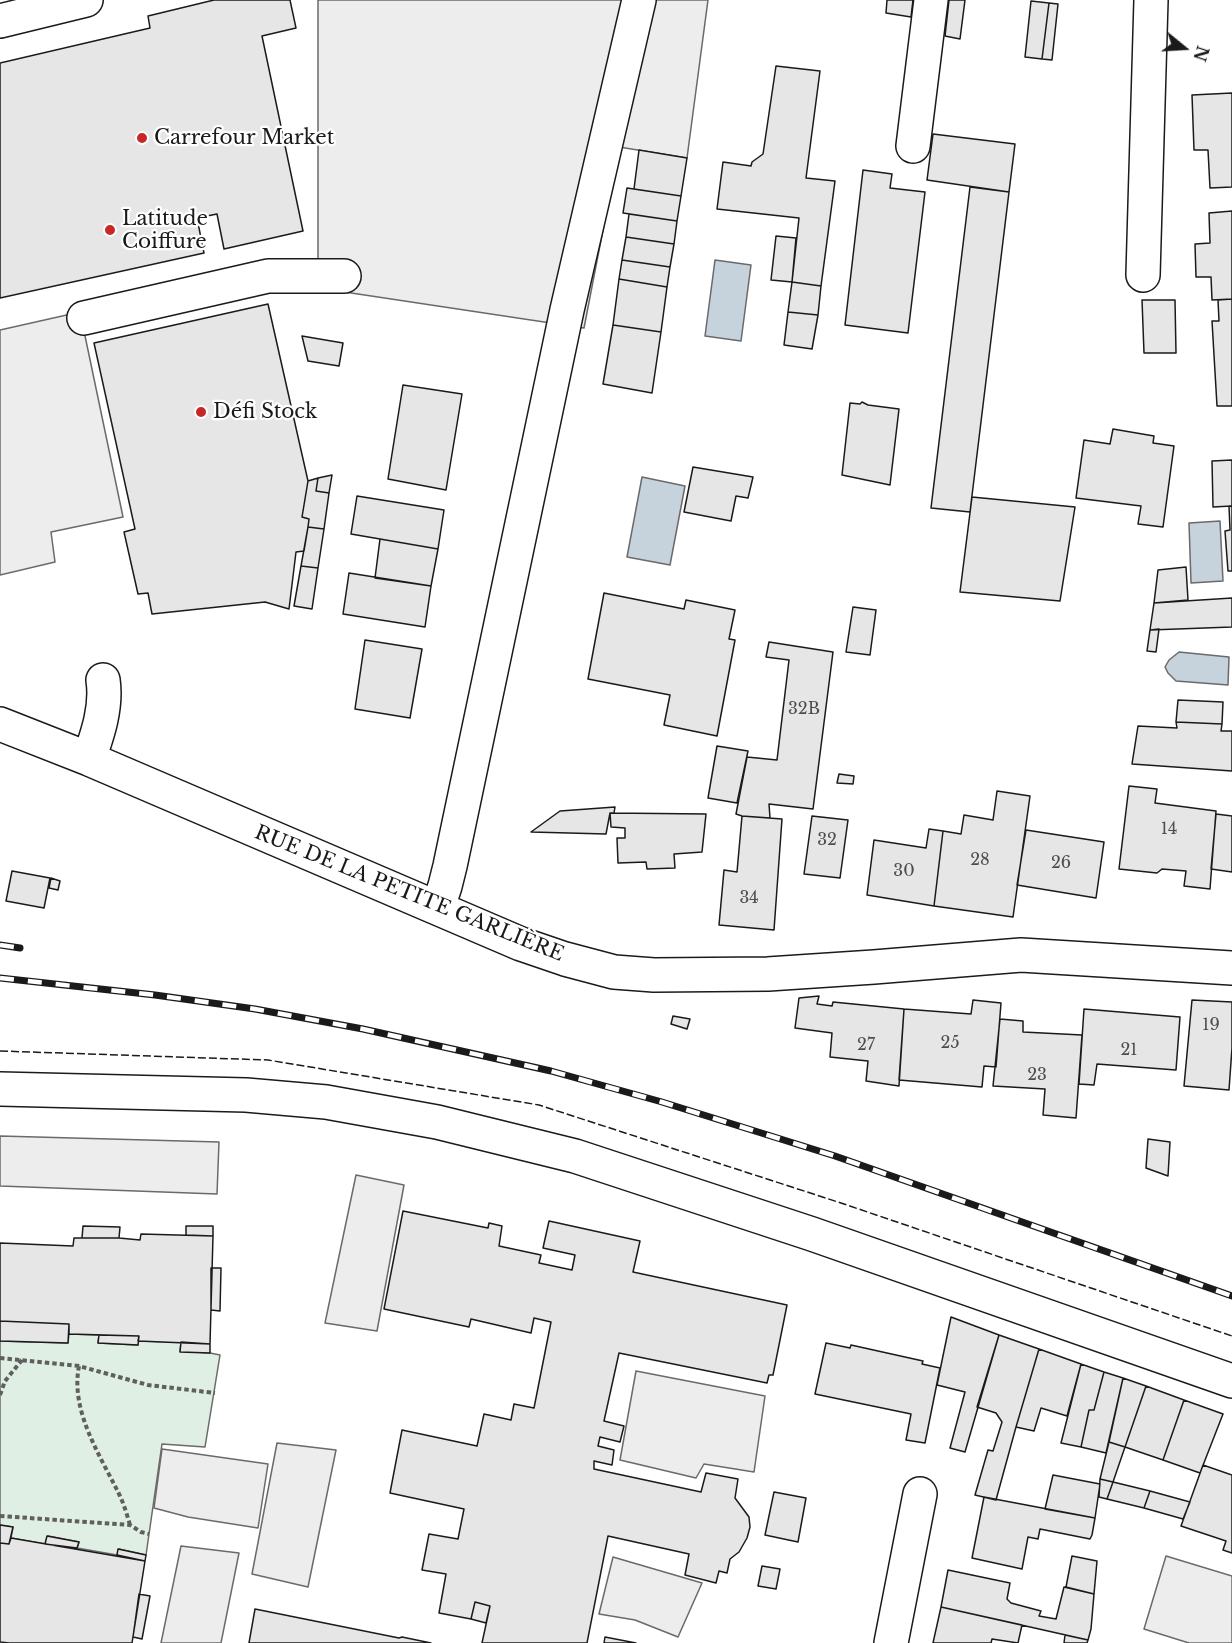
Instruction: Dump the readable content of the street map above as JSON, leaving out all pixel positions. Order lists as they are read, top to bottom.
{
  "streets": {
    "street": ["RUE DE LA PETITE GARLIÈRE"]
  },
  "places": ["Carrefour Market", "Latitude Coiffure", "Défi Stock"],
  "house_numbers": [
    "32B",
    "14",
    "32",
    "28",
    "26",
    "30",
    "34",
    "19",
    "25",
    "27",
    "21",
    "23"
  ],
  "north": "right"
}
